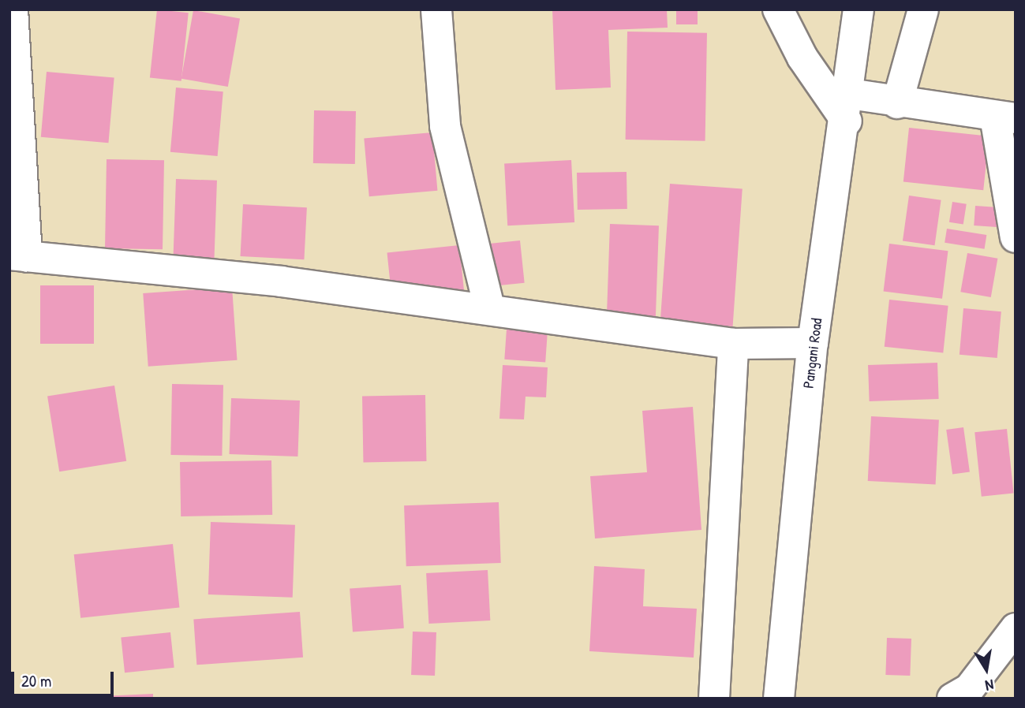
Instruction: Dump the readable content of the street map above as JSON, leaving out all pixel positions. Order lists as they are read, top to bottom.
{
  "streets": {
    "street": ["Pangani Road"]
  },
  "scale_bar": "20 m",
  "north": "bottom"
}
